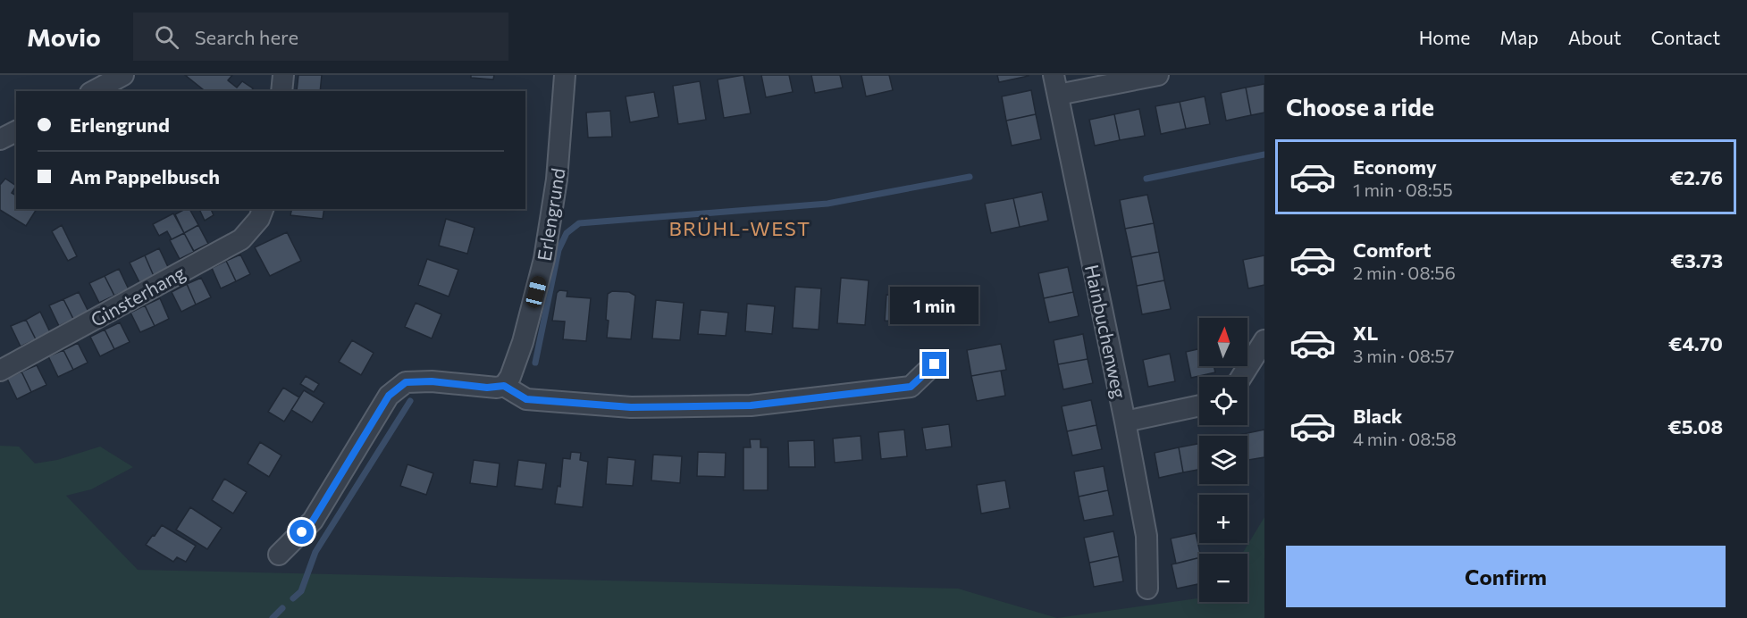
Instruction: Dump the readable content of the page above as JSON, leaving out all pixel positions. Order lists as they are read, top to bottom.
{
  "streets": {
    "street": ["Erlengrund", "Ginsterhang", "Hainbuchenweg"]
  },
  "districts": ["BRÜHL-WEST"],
  "north": "top",
  "page": {
    "header": "Movio",
    "search": "Search here",
    "nav": [
      "Home",
      "Map",
      "About",
      "Contact"
    ],
    "heading": "Choose a ride",
    "banner": ["Erlengrund", "Am Pappelbusch"],
    "list": [
      {
        "name": "Economy",
        "note": "1 min · 08:55",
        "value": "€2.76"
      },
      {
        "name": "Comfort",
        "note": "2 min · 08:56",
        "value": "€3.73"
      },
      {
        "name": "XL",
        "note": "3 min · 08:57",
        "value": "€4.70"
      },
      {
        "name": "Black",
        "note": "4 min · 08:58",
        "value": "€5.08"
      }
    ],
    "bubble": "1 min",
    "map_buttons": ["+", "−"],
    "buttons": "Confirm"
  }
}
